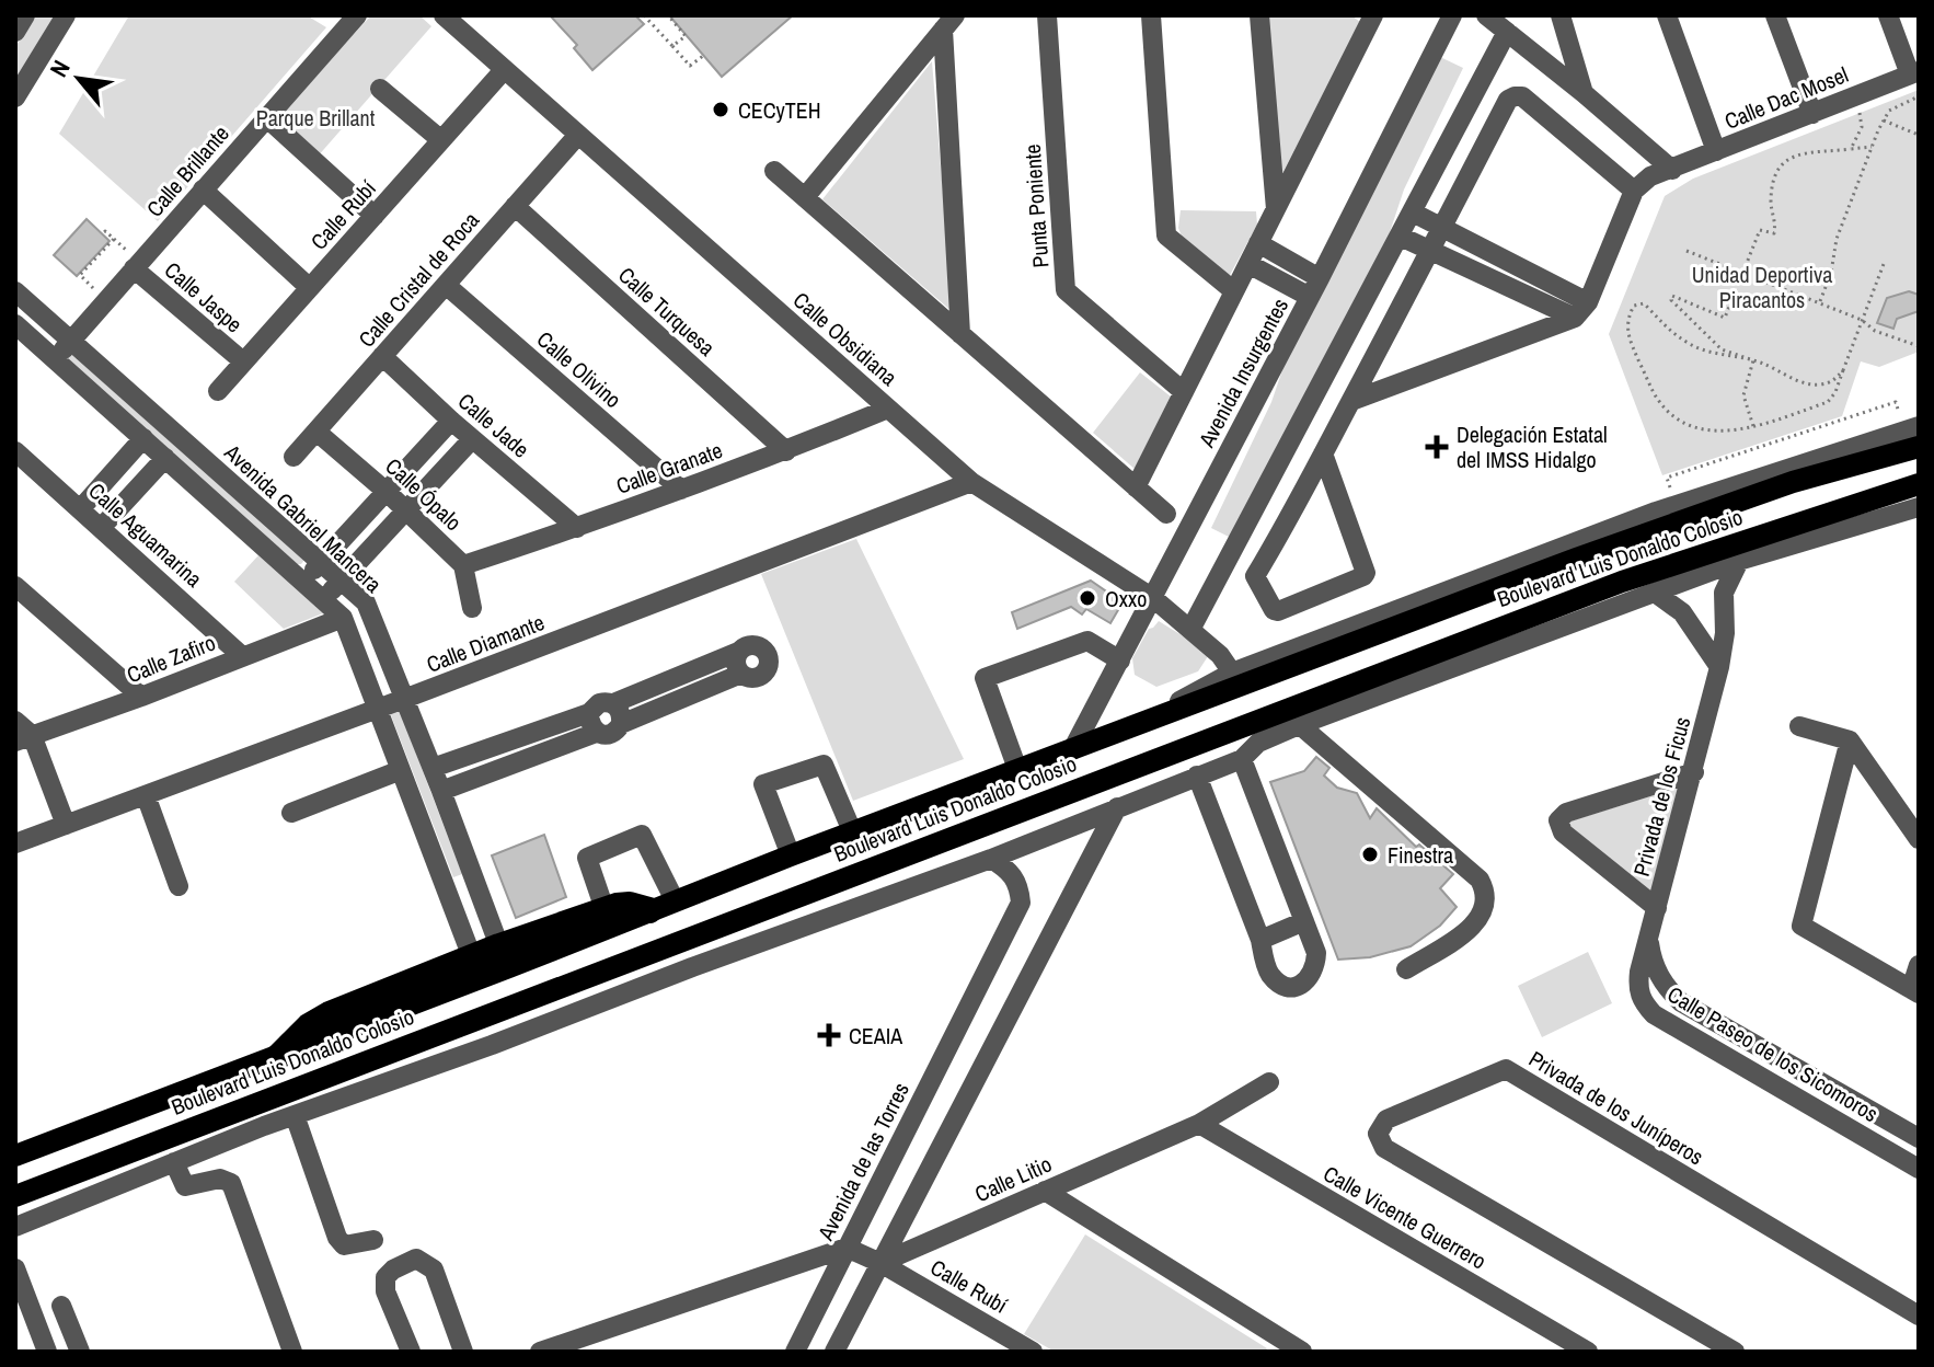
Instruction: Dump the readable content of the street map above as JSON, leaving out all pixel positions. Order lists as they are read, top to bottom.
{
  "streets": {
    "main road": ["Boulevard Luis Donaldo Colosio"],
    "street": [
      "Calle Dac Mosel",
      "Calle Brillante",
      "Punta Poniente",
      "Calle Rubí",
      "Calle Cristal de Roca",
      "Calle Jaspe",
      "Calle Turquesa",
      "Calle Obsidiana",
      "Calle Olivino",
      "Avenida Insurgentes",
      "Calle Jade",
      "Calle Granate",
      "Calle Ópalo",
      "Avenida Gabriel Mancera",
      "Calle Aguamarina",
      "Calle Diamante",
      "Calle Zafiro",
      "Privada de los Ficus",
      "Calle Paseo de los Sicomoros",
      "Privada de los Juníperos",
      "Avenida de las Torres",
      "Calle Litio",
      "Calle Vicente Guerrero"
    ]
  },
  "crossings": [
    ["Calle Brillante", "Calle Jaspe"],
    ["Calle Brillante", "Avenida Gabriel Mancera"],
    ["Calle Rubí", "Calle Jaspe"],
    ["Calle Rubí", "Calle Obsidiana"],
    ["Calle Rubí", "Calle Litio"],
    ["Calle Cristal de Roca", "Calle Turquesa"],
    ["Calle Cristal de Roca", "Calle Obsidiana"],
    ["Calle Cristal de Roca", "Calle Olivino"],
    ["Calle Cristal de Roca", "Calle Jade"],
    ["Calle Cristal de Roca", "Calle Ópalo"],
    ["Calle Turquesa", "Calle Granate"],
    ["Calle Obsidiana", "Avenida Insurgentes"],
    ["Calle Obsidiana", "Calle Granate"],
    ["Calle Obsidiana", "Calle Diamante"],
    ["Calle Olivino", "Calle Granate"],
    ["Avenida Insurgentes", "Boulevard Luis Donaldo Colosio"],
    ["Calle Jade", "Calle Granate"],
    ["Calle Granate", "Calle Ópalo"],
    ["Avenida Gabriel Mancera", "Calle Diamante"],
    ["Avenida Gabriel Mancera", "Calle Zafiro"],
    ["Calle Aguamarina", "Calle Zafiro"],
    ["Privada de los Ficus", "Calle Paseo de los Sicomoros"],
    ["Calle Litio", "Calle Vicente Guerrero"]
  ],
  "parks": ["Parque Brillant", "Unidad Deportiva Piracantos"],
  "places": {
    "other": ["CECyTEH", "Oxxo", "Finestra"],
    "health": ["Delegación Estatal del IMSS Hidalgo", "CEAIA"]
  },
  "north": "top left"
}
